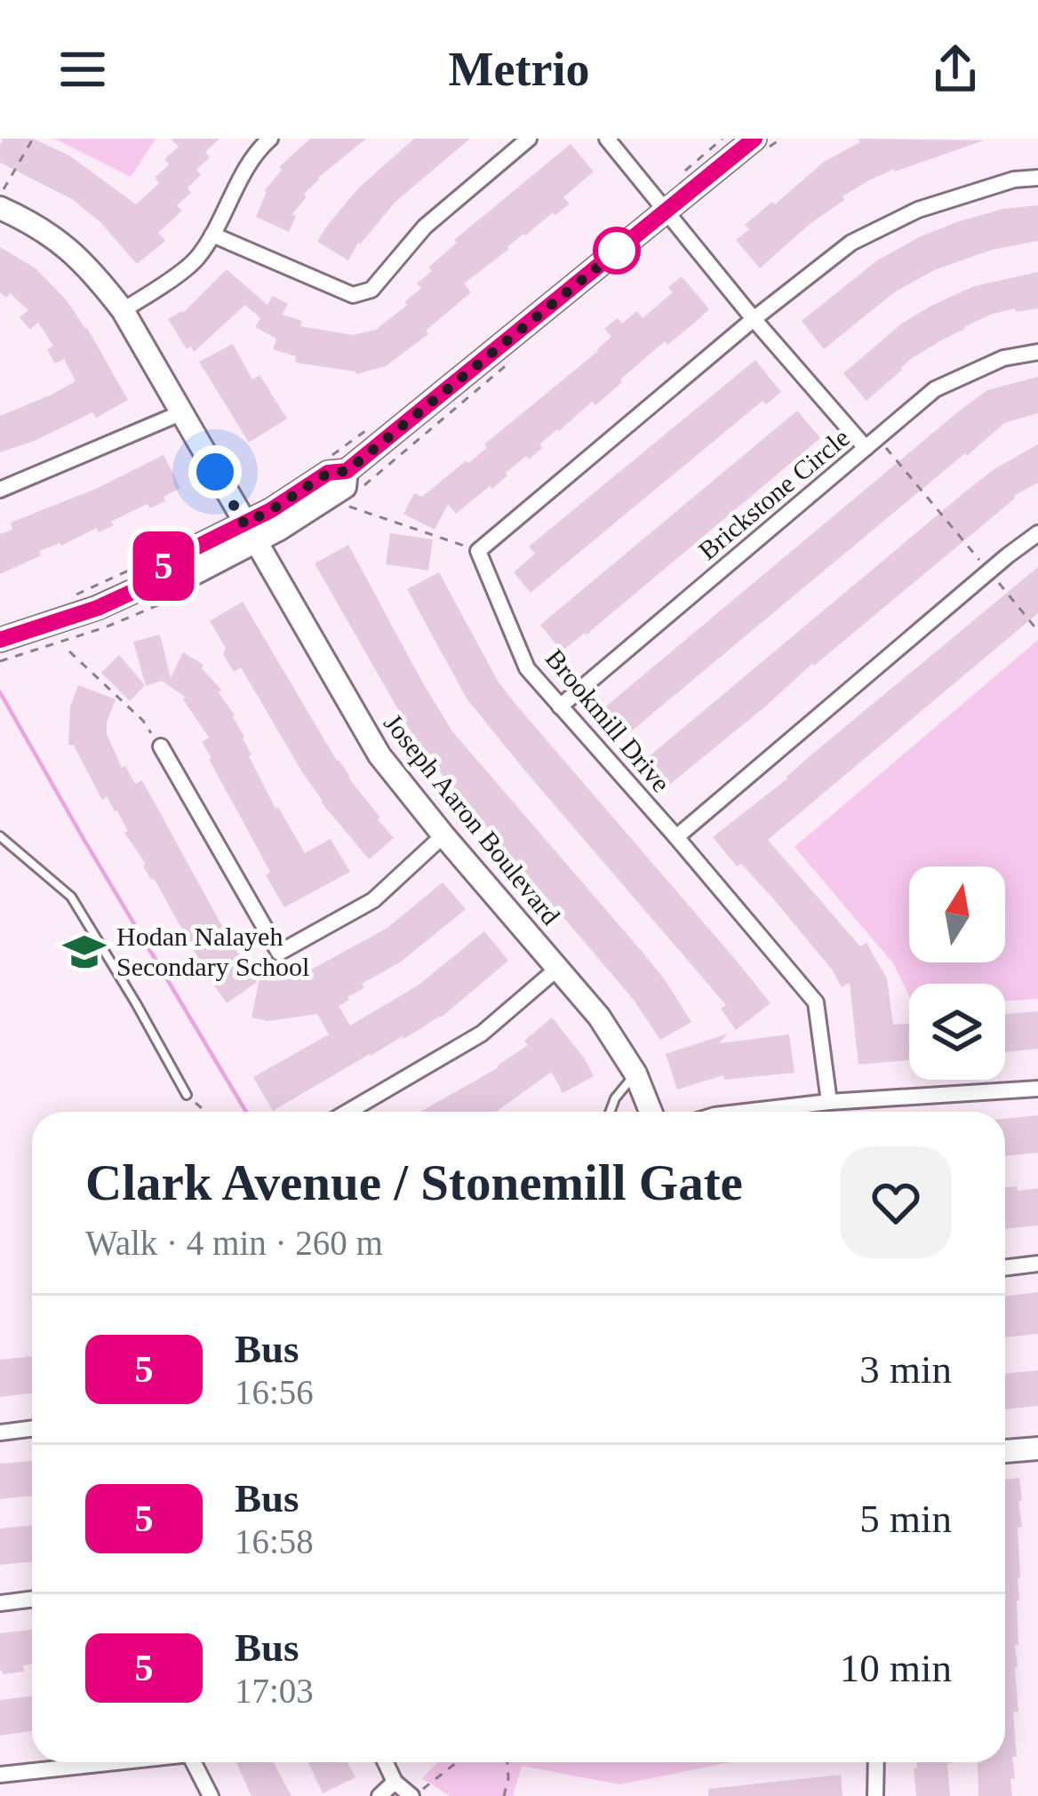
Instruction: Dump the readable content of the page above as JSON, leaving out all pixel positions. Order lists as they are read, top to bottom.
{
  "streets": {
    "street": ["Brickstone Circle", "Brookmill Drive", "Joseph Aaron Boulevard"]
  },
  "crossings": [
    ["Brickstone Circle", "Brookmill Drive"]
  ],
  "places": {
    "school or university": ["Hodan Nalayeh Secondary School"]
  },
  "lines": ["bus line 5"],
  "north": "top",
  "page": {
    "header": "Metrio",
    "on_map": "5",
    "heading": ["Clark Avenue / Stonemill Gate", "Walk · 4 min · 260 m"],
    "list": [
      {
        "mark": "5",
        "name": "Bus",
        "note": "16:56",
        "value": "3 min"
      },
      {
        "mark": "5",
        "name": "Bus",
        "note": "16:58",
        "value": "5 min"
      },
      {
        "mark": "5",
        "name": "Bus",
        "note": "17:03",
        "value": "10 min"
      }
    ]
  }
}
